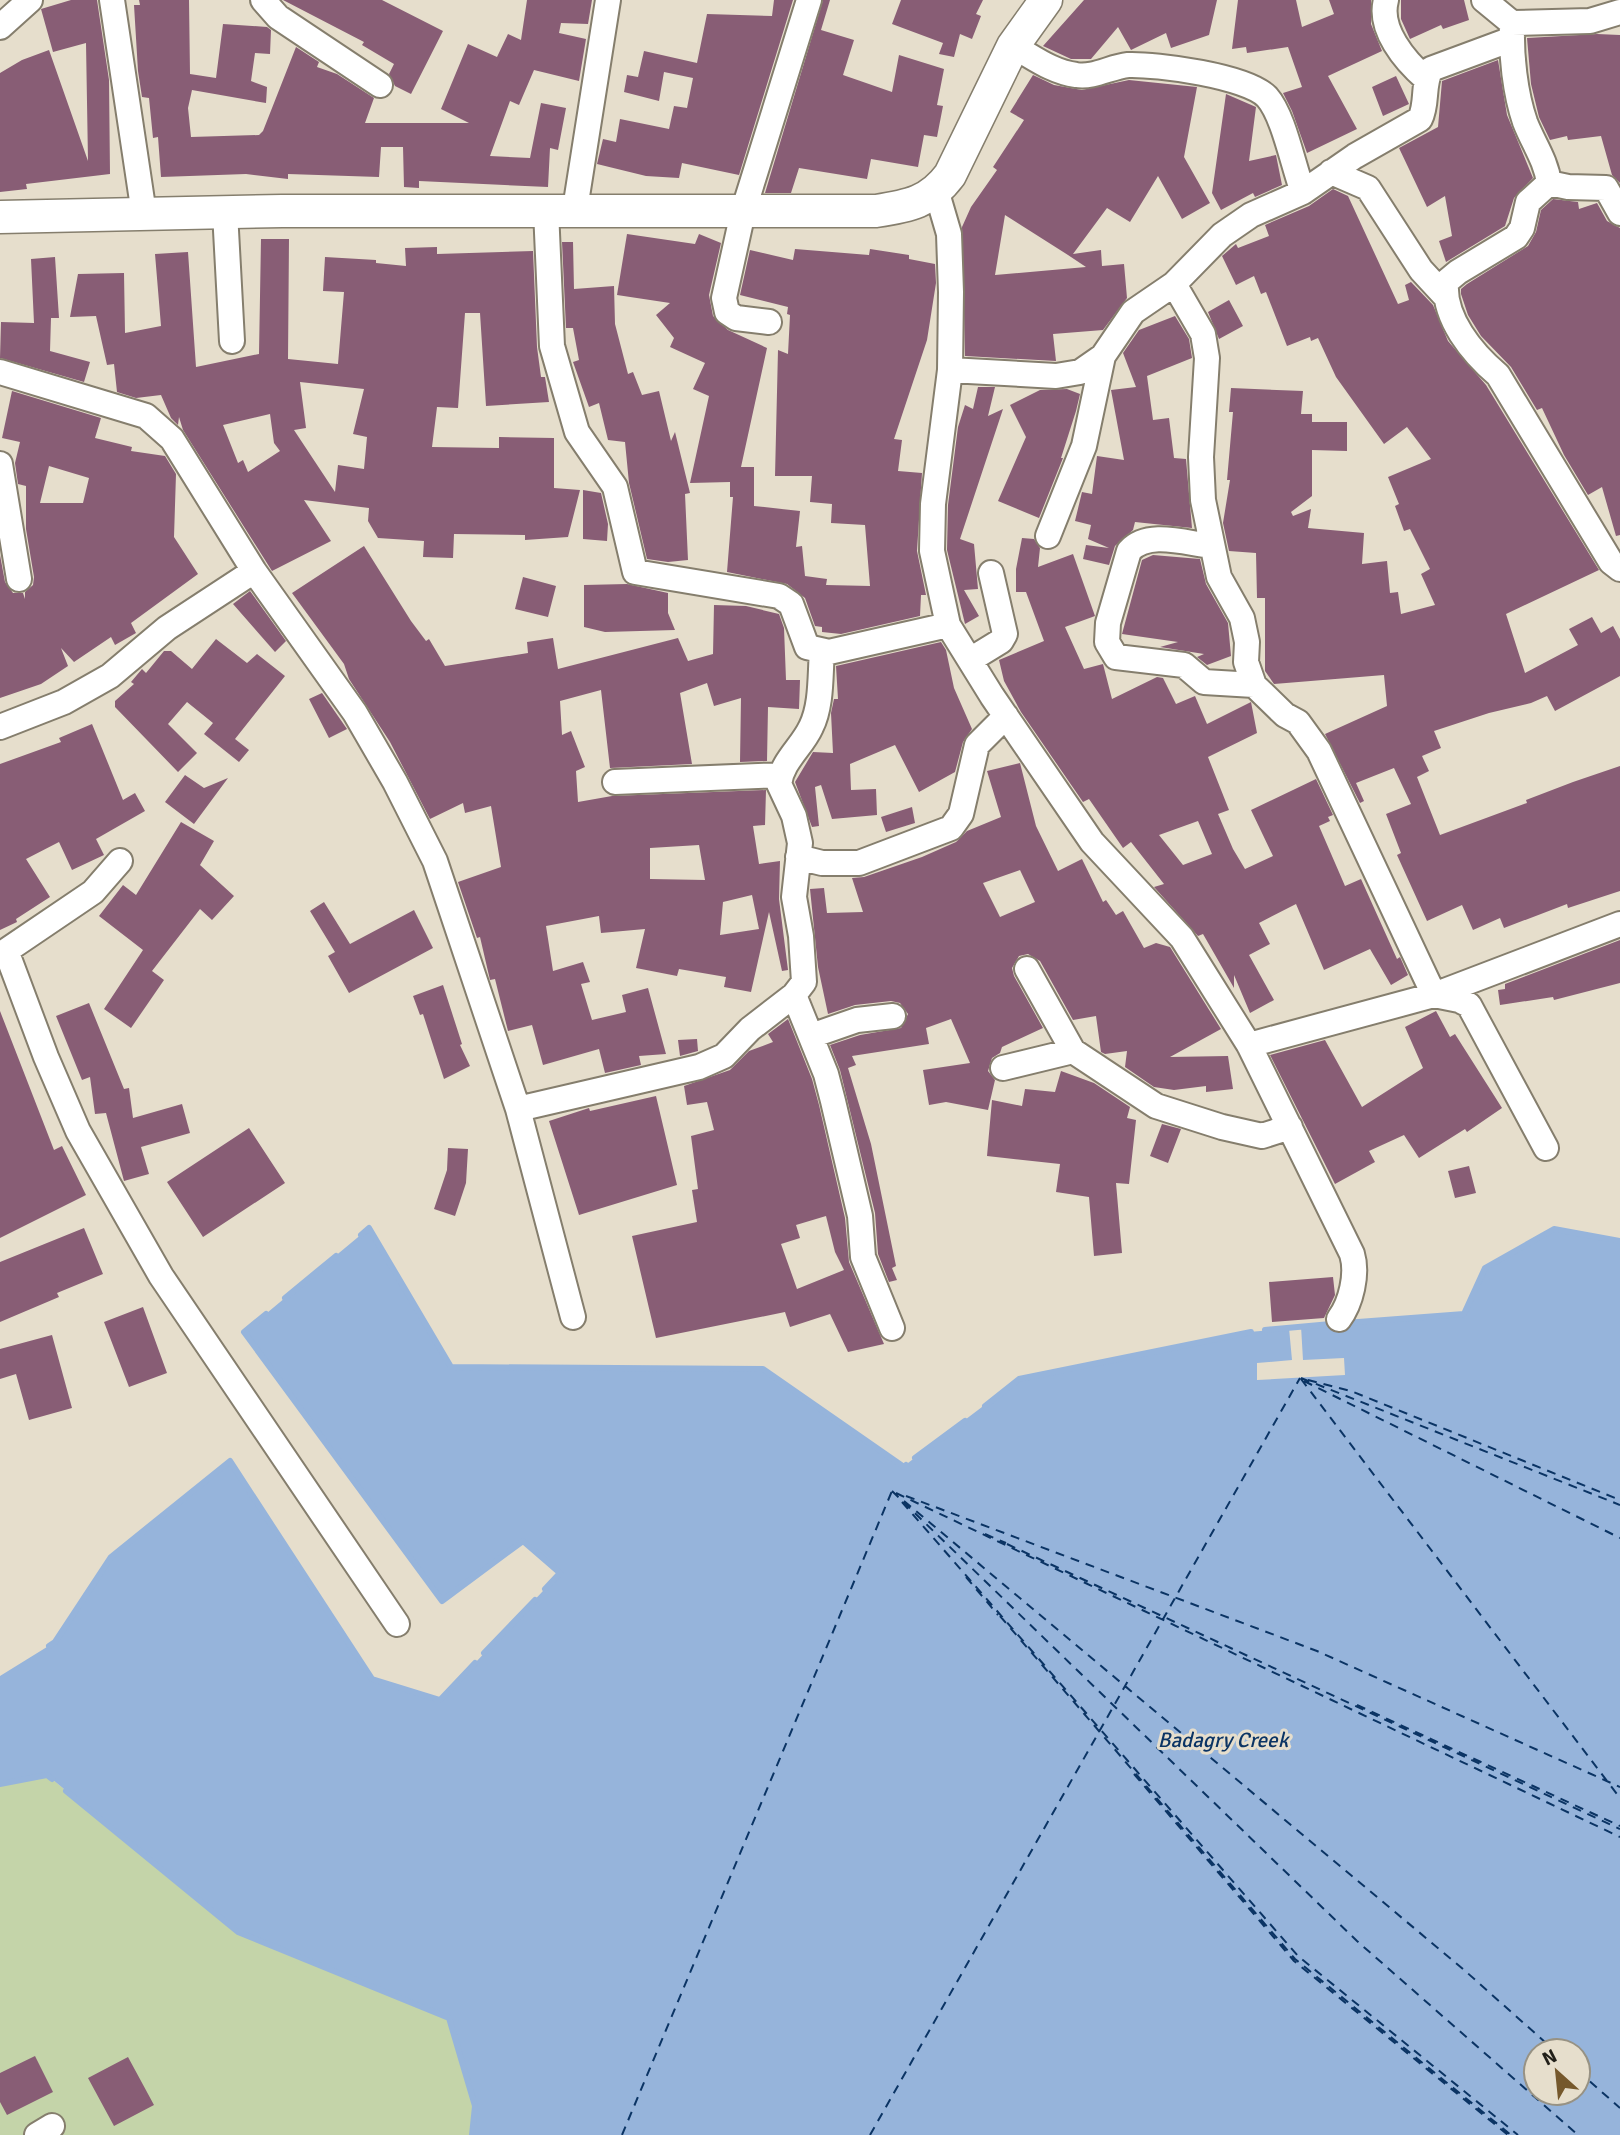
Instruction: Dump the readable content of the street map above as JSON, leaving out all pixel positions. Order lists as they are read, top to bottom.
{
  "water": ["Badagry Creek"],
  "north": "top left"
}
